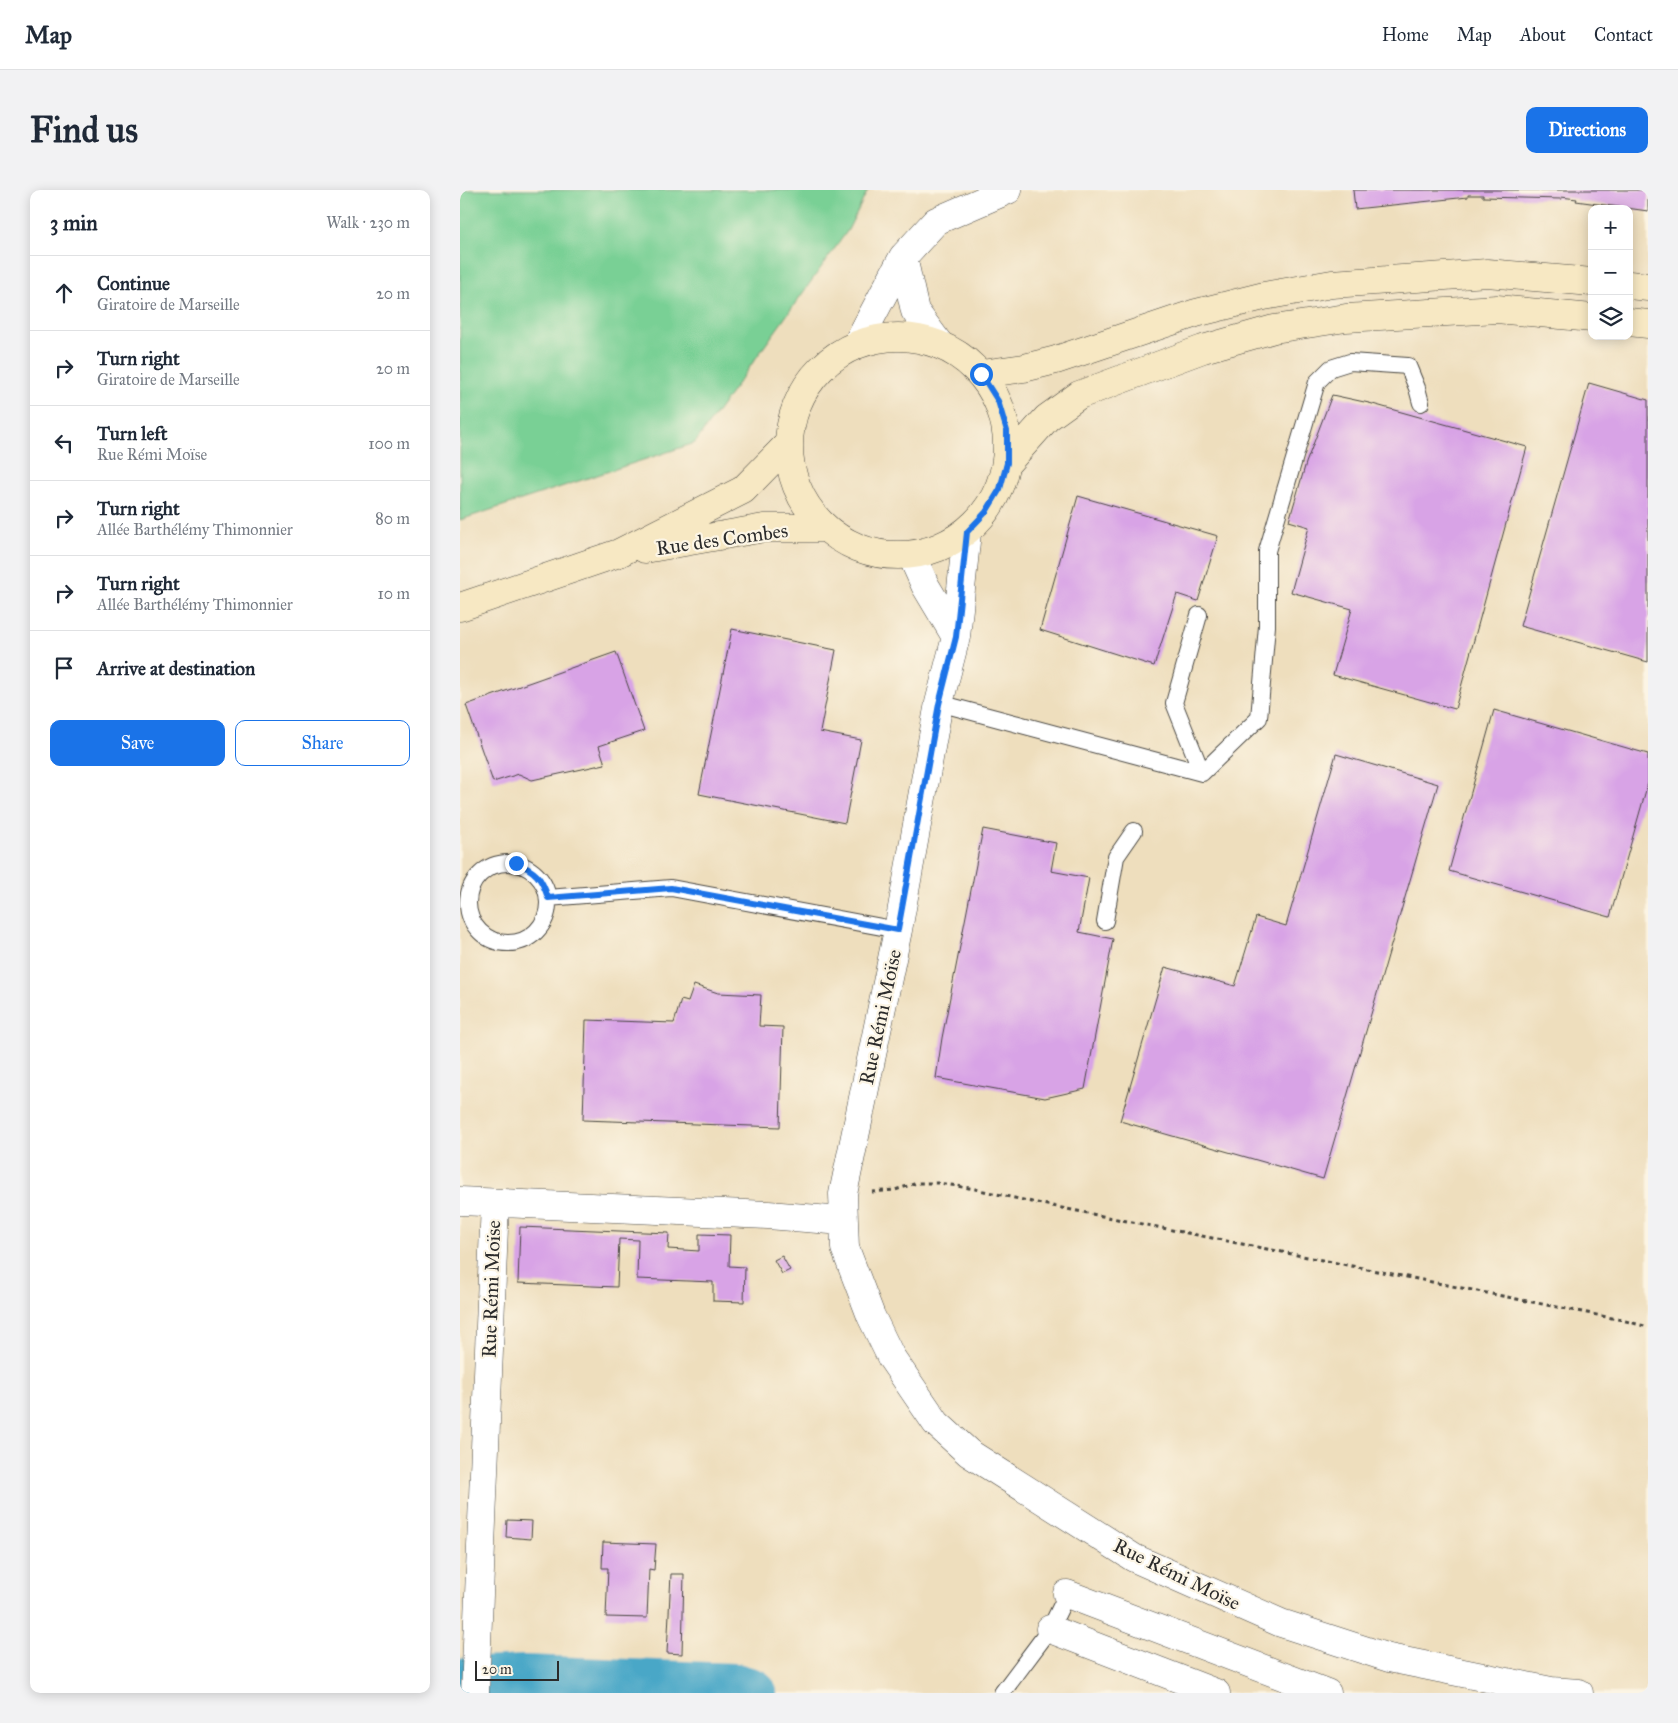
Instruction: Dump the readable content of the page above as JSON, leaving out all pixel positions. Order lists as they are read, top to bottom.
{
  "streets": {
    "main road": ["Rue des Combes"],
    "street": ["Rue Rémi Moïse"]
  },
  "scale_bar": "20 m",
  "page": {
    "header": "Map",
    "nav": [
      "Home",
      "Map",
      "About",
      "Contact"
    ],
    "buttons": [
      "Directions",
      ["Save", "Share"]
    ],
    "title": "Find us",
    "heading": ["3 min", "Walk · 230 m"],
    "map_buttons": ["+", "−"],
    "list": [
      ["Continue", "Giratoire de Marseille", "20 m"],
      ["Turn right", "Giratoire de Marseille", "20 m"],
      ["Turn left", "Rue Rémi Moïse", "100 m"],
      ["Turn right", "Allée Barthélémy Thimonnier", "80 m"],
      ["Turn right", "Allée Barthélémy Thimonnier", "10 m"],
      "Arrive at destination"
    ],
    "scale": "20 m"
  }
}
